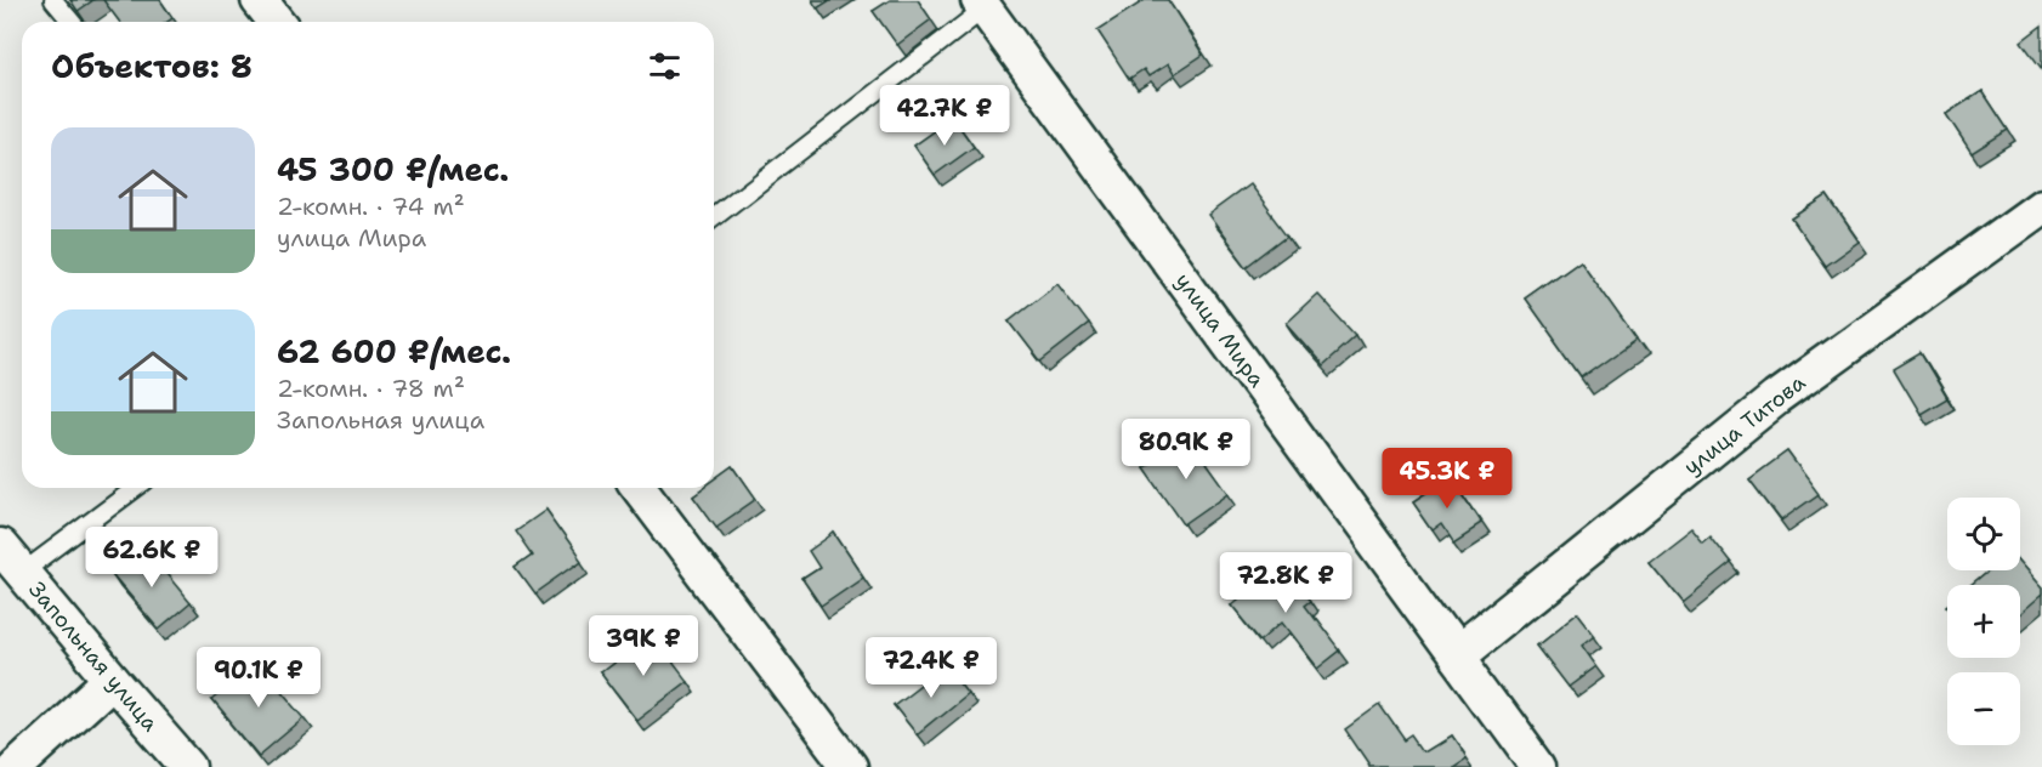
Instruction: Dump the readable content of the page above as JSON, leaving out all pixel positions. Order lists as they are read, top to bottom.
{
  "streets": {
    "street": ["улица Мира", "улица Титова", "Запольная улица"]
  },
  "crossings": [
    ["улица Мира", "улица Титова"]
  ],
  "page": {
    "heading": "Объектов: 8",
    "price": [
      "42.7K ₽",
      "80.9K ₽",
      "45.3K ₽",
      "62.6K ₽",
      "72.8K ₽",
      "39K ₽",
      "72.4K ₽",
      "90.1K ₽"
    ],
    "list": [
      {
        "name": "45 300 ₽/мес.",
        "note": "2-комн. · 74 m² · улица Мира"
      },
      {
        "name": "62 600 ₽/мес.",
        "note": "2-комн. · 78 m² · Запольная улица"
      }
    ],
    "map_buttons": ["+", "−"]
  }
}
